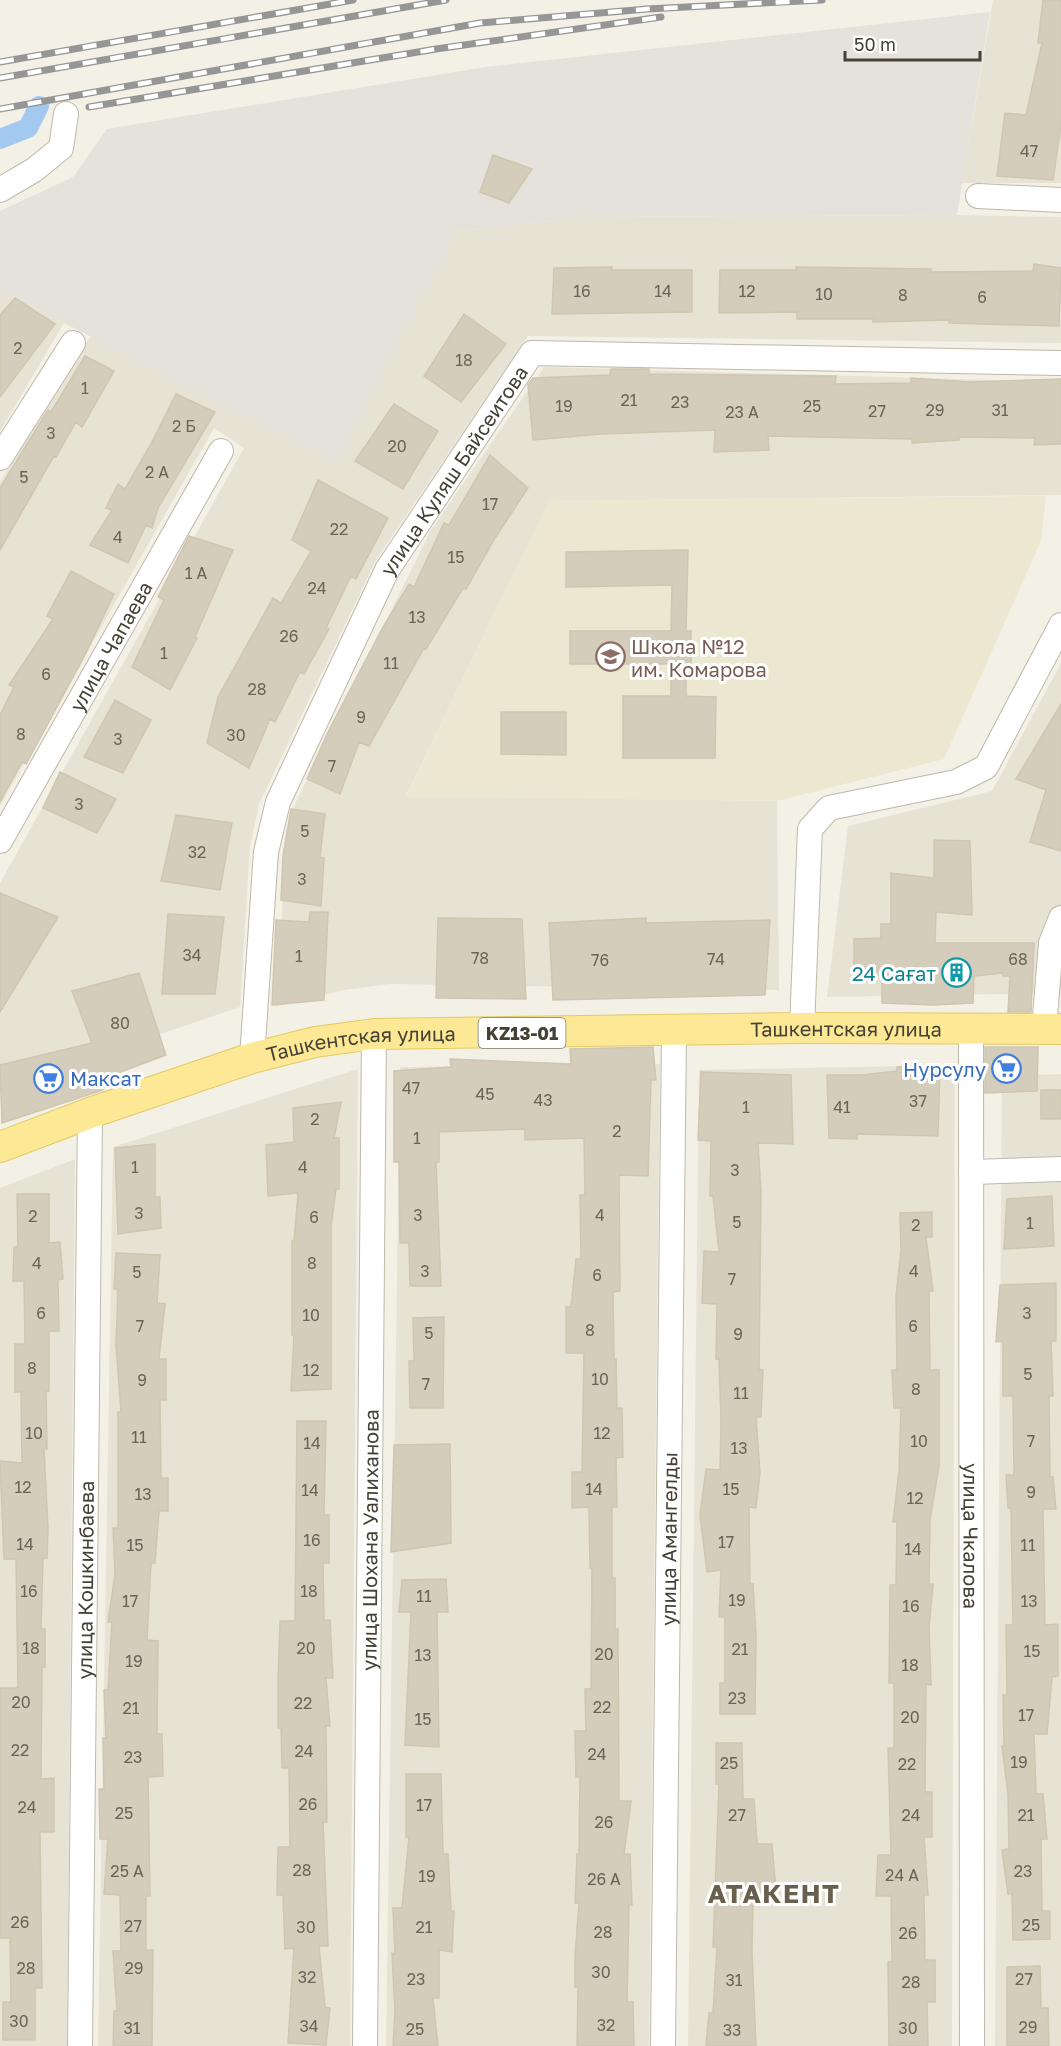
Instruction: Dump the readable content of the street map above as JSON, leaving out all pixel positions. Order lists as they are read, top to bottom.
{
  "streets": {
    "main road": ["Ташкентская улица", "KZ13-01"],
    "street": [
      "улица Куляш Байсеитова",
      "улица Чапаева",
      "улица Чкалова",
      "улица Амангелды",
      "улица Шохана Уалиханова",
      "улица Кошкинбаева"
    ]
  },
  "crossings": [
    ["улица Куляш Байсеитова", "Ташкентская улица"],
    ["Ташкентская улица", "улица Чкалова"],
    ["Ташкентская улица", "улица Амангелды"],
    ["Ташкентская улица", "улица Шохана Уалиханова"],
    ["Ташкентская улица", "улица Кошкинбаева"]
  ],
  "districts": ["АТАКЕНТ"],
  "places": {
    "school or university": ["Школа №12 им. Комарова"],
    "building": ["24 Сағат"],
    "supermarket": ["Нурсулу", "Максат"]
  },
  "house_numbers": [
    "47",
    "16",
    "14",
    "12",
    "10",
    "8",
    "6",
    "2",
    "18",
    "1",
    "21",
    "23",
    "19",
    "25",
    "29",
    "31",
    "27",
    "23 А",
    "2 Б",
    "3",
    "20",
    "2 А",
    "5",
    "17",
    "22",
    "4",
    "15",
    "1 А",
    "24",
    "13",
    "26",
    "1",
    "11",
    "6",
    "28",
    "9",
    "8",
    "30",
    "3",
    "7",
    "3",
    "5",
    "32",
    "3",
    "34",
    "1",
    "78",
    "74",
    "68",
    "76",
    "80",
    "47",
    "45",
    "43",
    "37",
    "1",
    "41",
    "2",
    "2",
    "1",
    "1",
    "4",
    "3",
    "3",
    "3",
    "4",
    "2",
    "6",
    "5",
    "1",
    "2",
    "4",
    "8",
    "3",
    "4",
    "5",
    "6",
    "7",
    "6",
    "3",
    "10",
    "7",
    "6",
    "8",
    "5",
    "9",
    "8",
    "12",
    "5",
    "10",
    "9",
    "7",
    "8",
    "11",
    "10",
    "12",
    "11",
    "10",
    "7",
    "14",
    "13",
    "12",
    "14",
    "15",
    "14",
    "9",
    "13",
    "12",
    "16",
    "17",
    "14",
    "15",
    "11",
    "14",
    "16",
    "18",
    "11",
    "19",
    "17",
    "13",
    "16",
    "18",
    "20",
    "21",
    "15",
    "20",
    "13",
    "19",
    "18",
    "23",
    "20",
    "22",
    "22",
    "21",
    "17",
    "20",
    "15",
    "22",
    "24",
    "24",
    "23",
    "19",
    "25",
    "22",
    "26",
    "17",
    "24",
    "25",
    "27",
    "24",
    "21",
    "26",
    "28",
    "25 А",
    "23",
    "24 А",
    "19",
    "26 А",
    "26",
    "25",
    "27",
    "30",
    "21",
    "28",
    "26",
    "28",
    "29",
    "30",
    "32",
    "23",
    "27",
    "31",
    "28",
    "30",
    "32",
    "34",
    "29",
    "31",
    "30",
    "25",
    "33"
  ],
  "scale_bar": "50 m"
}
